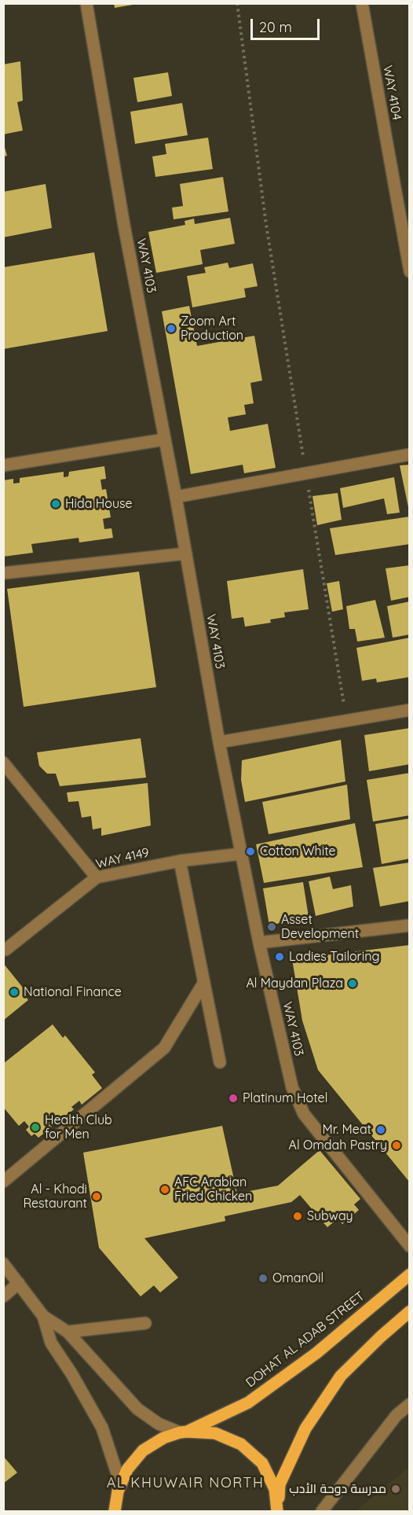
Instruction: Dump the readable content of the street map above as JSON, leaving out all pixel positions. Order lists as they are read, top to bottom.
{
  "streets": {
    "main road": ["DOHAT AL ADAB STREET"],
    "street": ["WAY 4104", "WAY 4103", "WAY 4149"]
  },
  "crossings": [
    ["WAY 4103", "WAY 4149"]
  ],
  "districts": ["AL KHUWAIR NORTH"],
  "places": [
    "Zoom Art Production",
    "Hida House",
    "Cotton White",
    "Asset Development",
    "Ladies Tailoring",
    "Al Maydan Plaza",
    "National Finance",
    "Platinum Hotel",
    "Health Club for Men",
    "Mr. Meat",
    "Al Omdah Pastry",
    "AFC Arabian Fried Chicken",
    "Al - Khodi Restaurant",
    "Subway",
    "OmanOil",
    "مدرسة دوحة الأدب"
  ],
  "scale_bar": "20 m"
}
